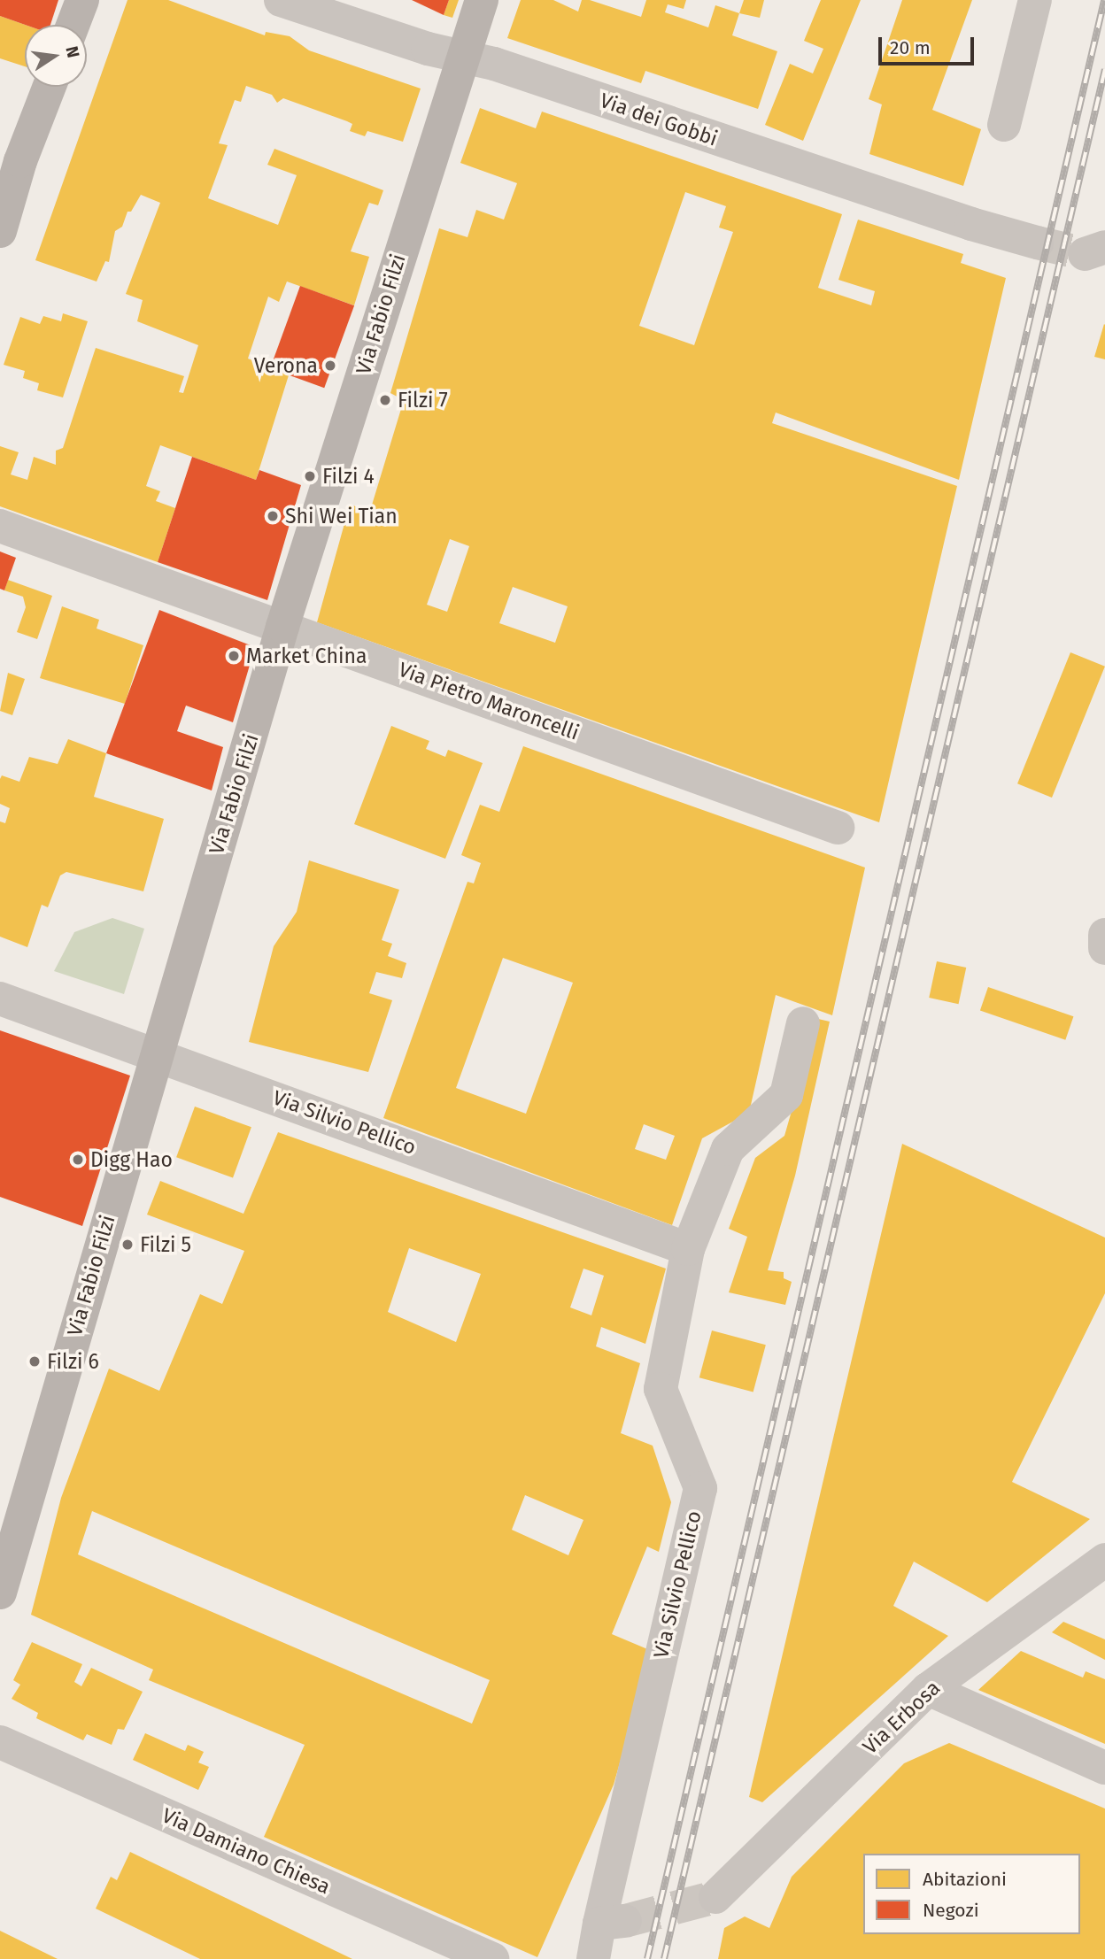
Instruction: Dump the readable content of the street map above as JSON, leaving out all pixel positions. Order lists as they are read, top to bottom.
{
  "streets": {
    "street": [
      "Via dei Gobbi",
      "Via Fabio Filzi",
      "Via Pietro Maroncelli",
      "Via Silvio Pellico",
      "Via Erbosa",
      "Via Damiano Chiesa"
    ]
  },
  "crossings": [
    ["Via dei Gobbi", "Via Fabio Filzi"],
    ["Via Fabio Filzi", "Via Pietro Maroncelli"],
    ["Via Fabio Filzi", "Via Silvio Pellico"]
  ],
  "places": [
    "Verona",
    "Filzi 7",
    "Filzi 4",
    "Shi Wei Tian",
    "Market China",
    "Digg Hao",
    "Filzi 5",
    "Filzi 6"
  ],
  "legend": ["Abitazioni", "Negozi"],
  "scale_bar": "20 m",
  "north": "right"
}
